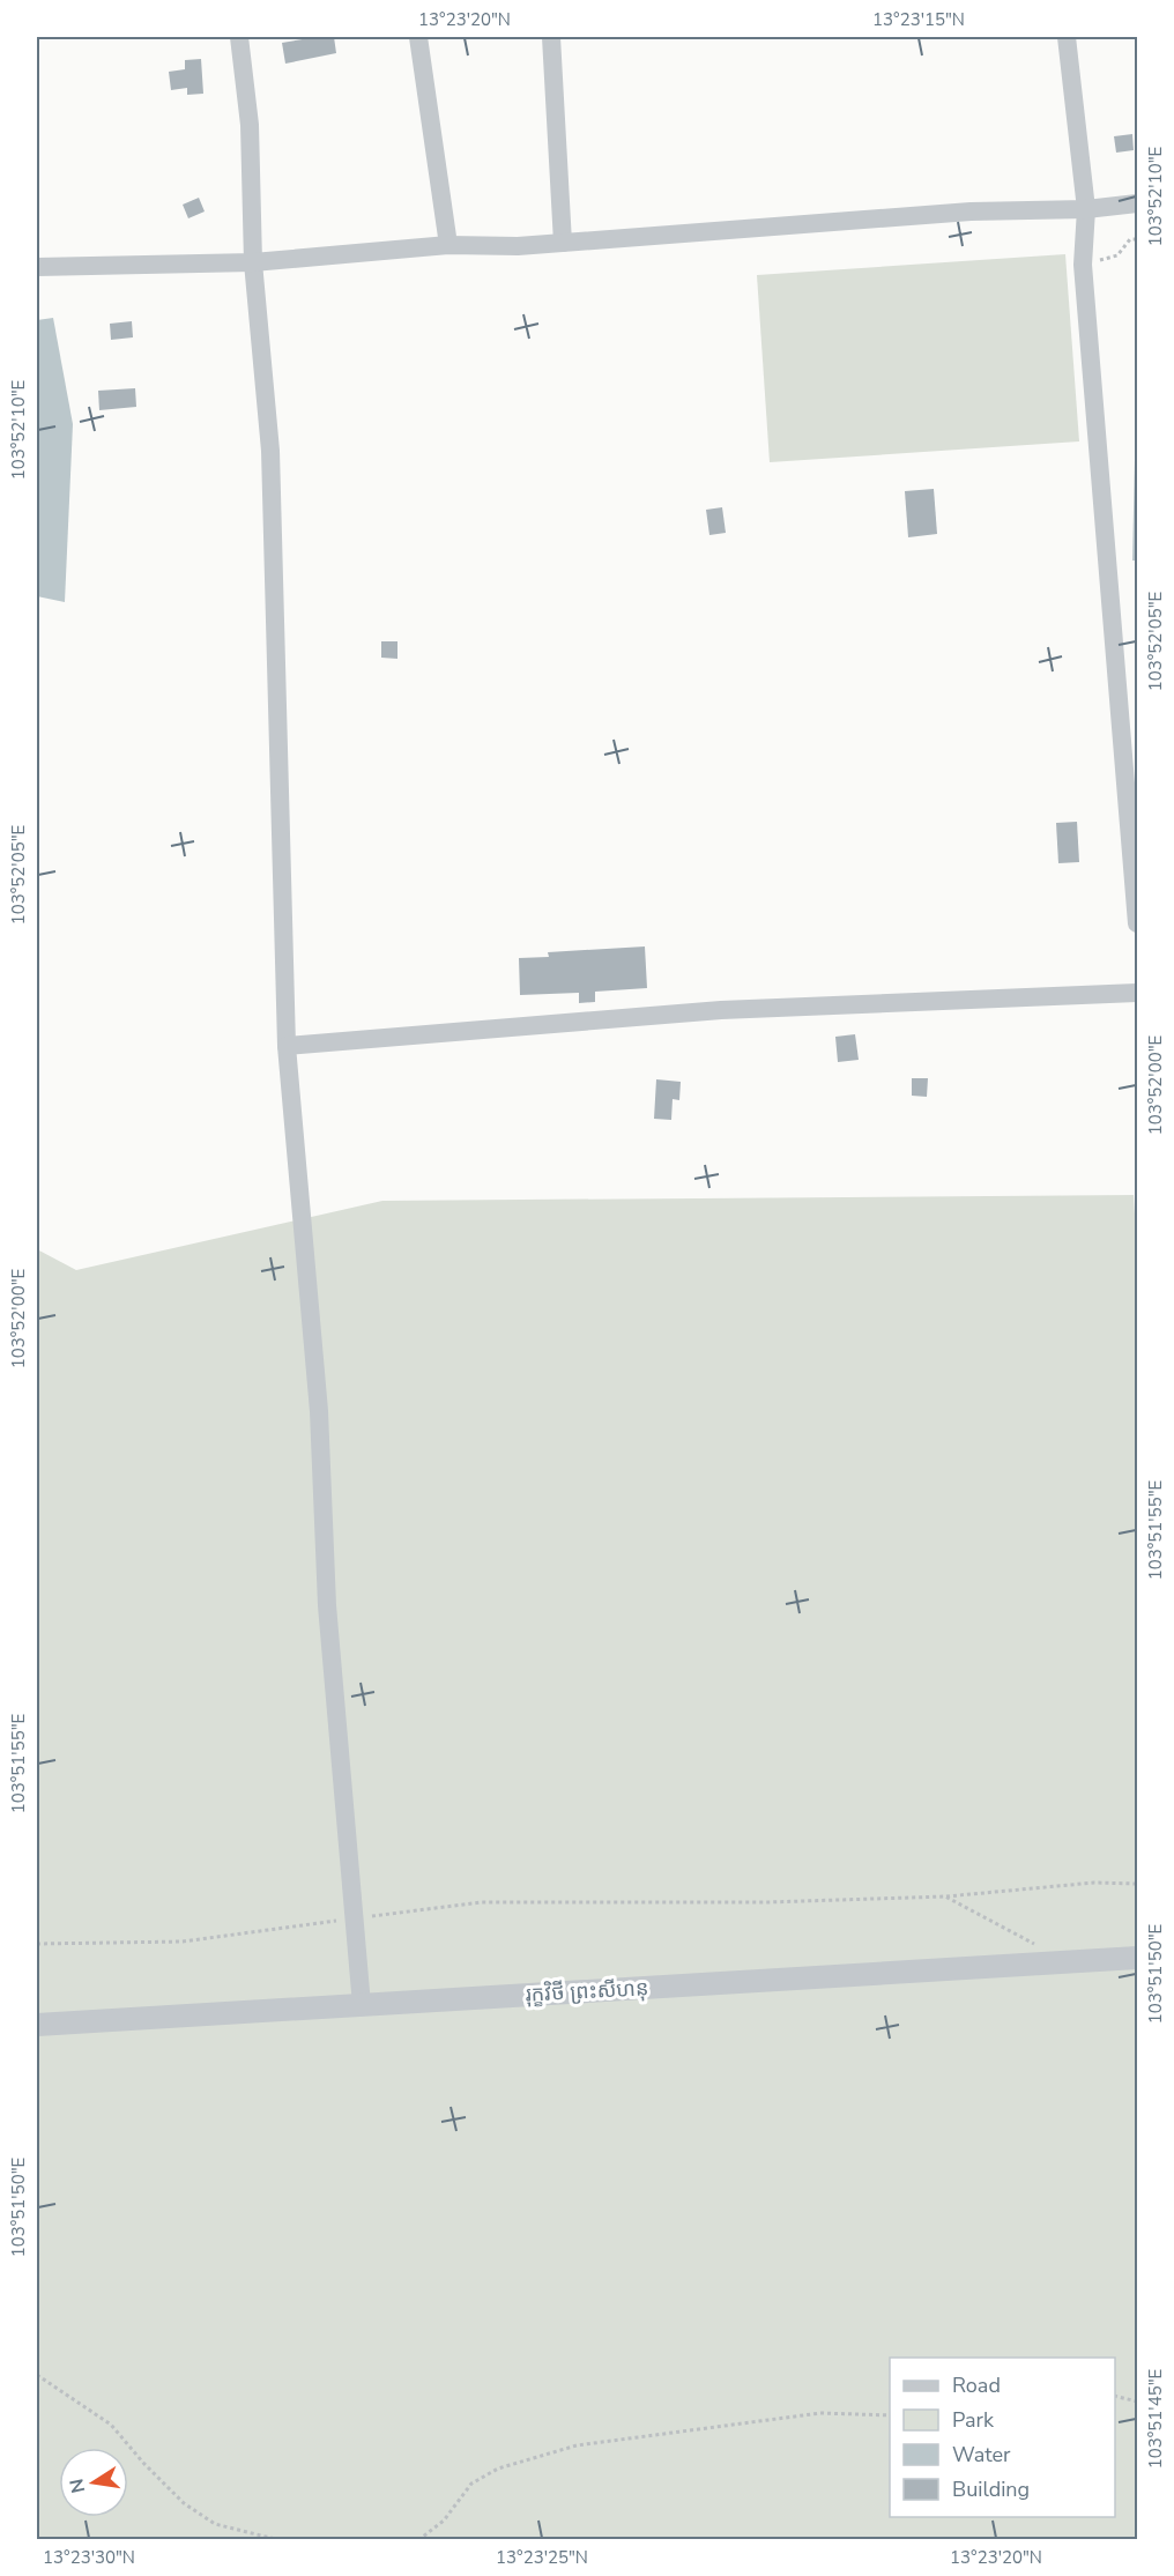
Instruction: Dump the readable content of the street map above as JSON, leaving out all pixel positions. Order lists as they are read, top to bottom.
{
  "streets": {
    "street": ["រុក្ខវិថី ព្រះសីហនុ"]
  },
  "legend": [
    "Road",
    "Park",
    "Water",
    "Building"
  ],
  "north": "left",
  "coordinates": [
    "13°23'20\"N",
    "13°23'15\"N",
    "103°52'10\"E",
    "103°52'05\"E",
    "103°52'00\"E",
    "103°51'55\"E",
    "103°51'50\"E",
    "103°51'45\"E",
    "13°23'30\"N",
    "13°23'25\"N"
  ]
}
